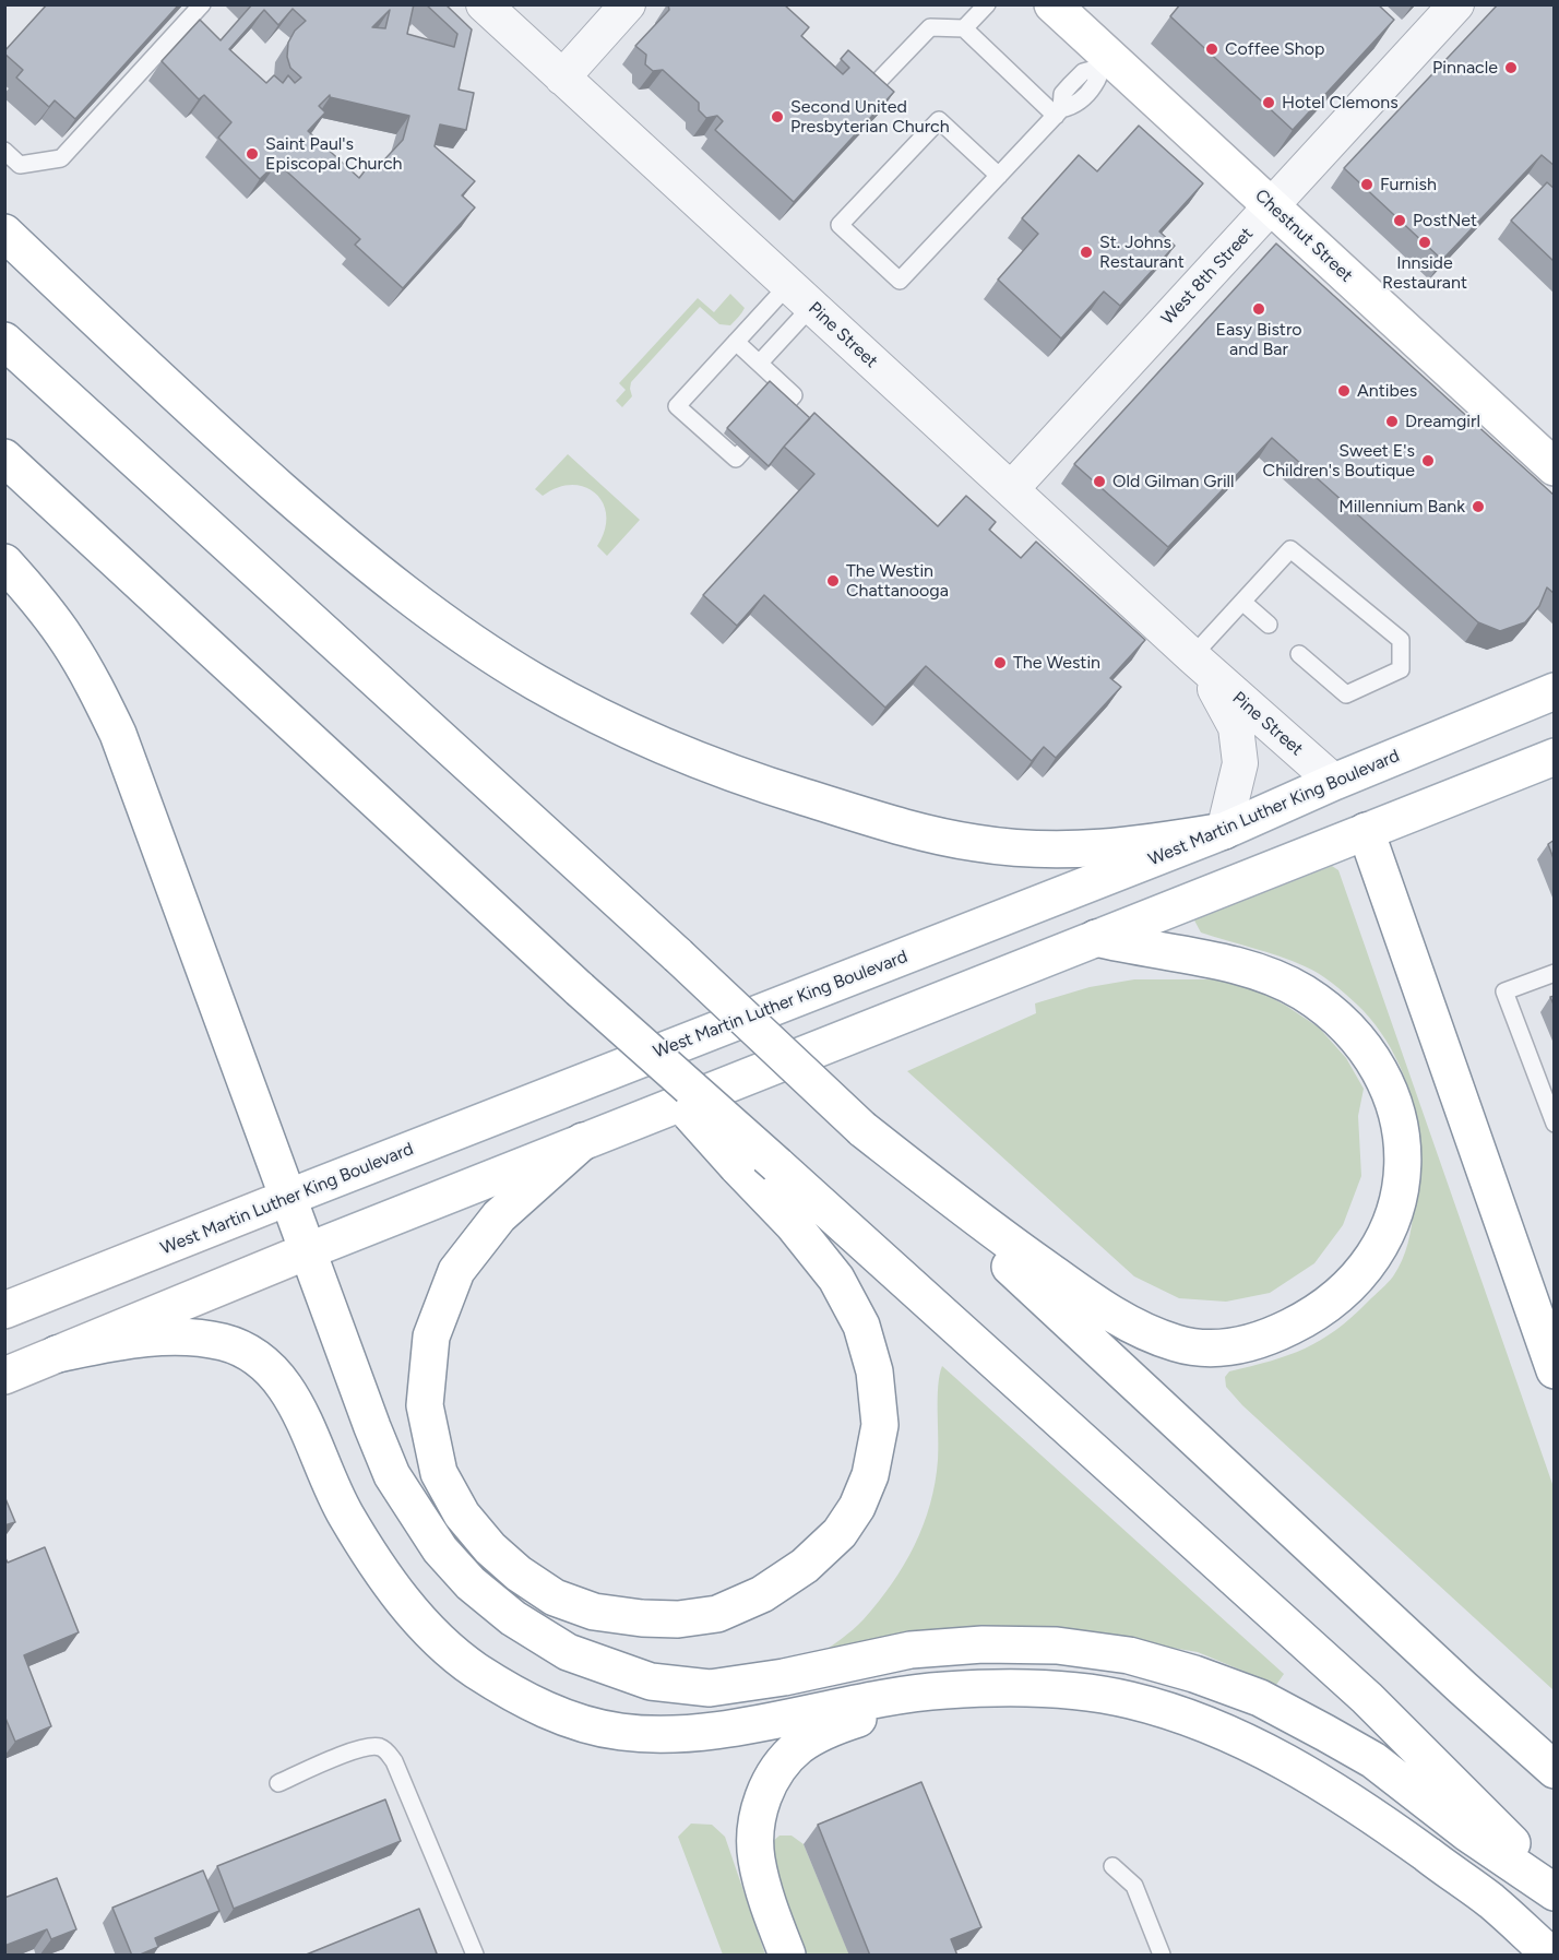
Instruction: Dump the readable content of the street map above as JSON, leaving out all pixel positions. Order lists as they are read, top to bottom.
{
  "streets": {
    "main road": ["Chestnut Street", "West Martin Luther King Boulevard"],
    "street": ["West 8th Street", "Pine Street"]
  },
  "crossings": [
    ["Chestnut Street", "West 8th Street"],
    ["West 8th Street", "Pine Street"],
    ["Pine Street", "West Martin Luther King Boulevard"]
  ],
  "places": [
    "Coffee Shop",
    "Pinnacle",
    "Hotel Clemons",
    "Second United Presbyterian Church",
    "Saint Paul's Episcopal Church",
    "Furnish",
    "PostNet",
    "Innside Restaurant",
    "St. Johns Restaurant",
    "Easy Bistro and Bar",
    "Antibes",
    "Dreamgirl",
    "Sweet E's Children's Boutique",
    "Old Gilman Grill",
    "Millennium Bank",
    "The Westin Chattanooga",
    "The Westin"
  ]
}
